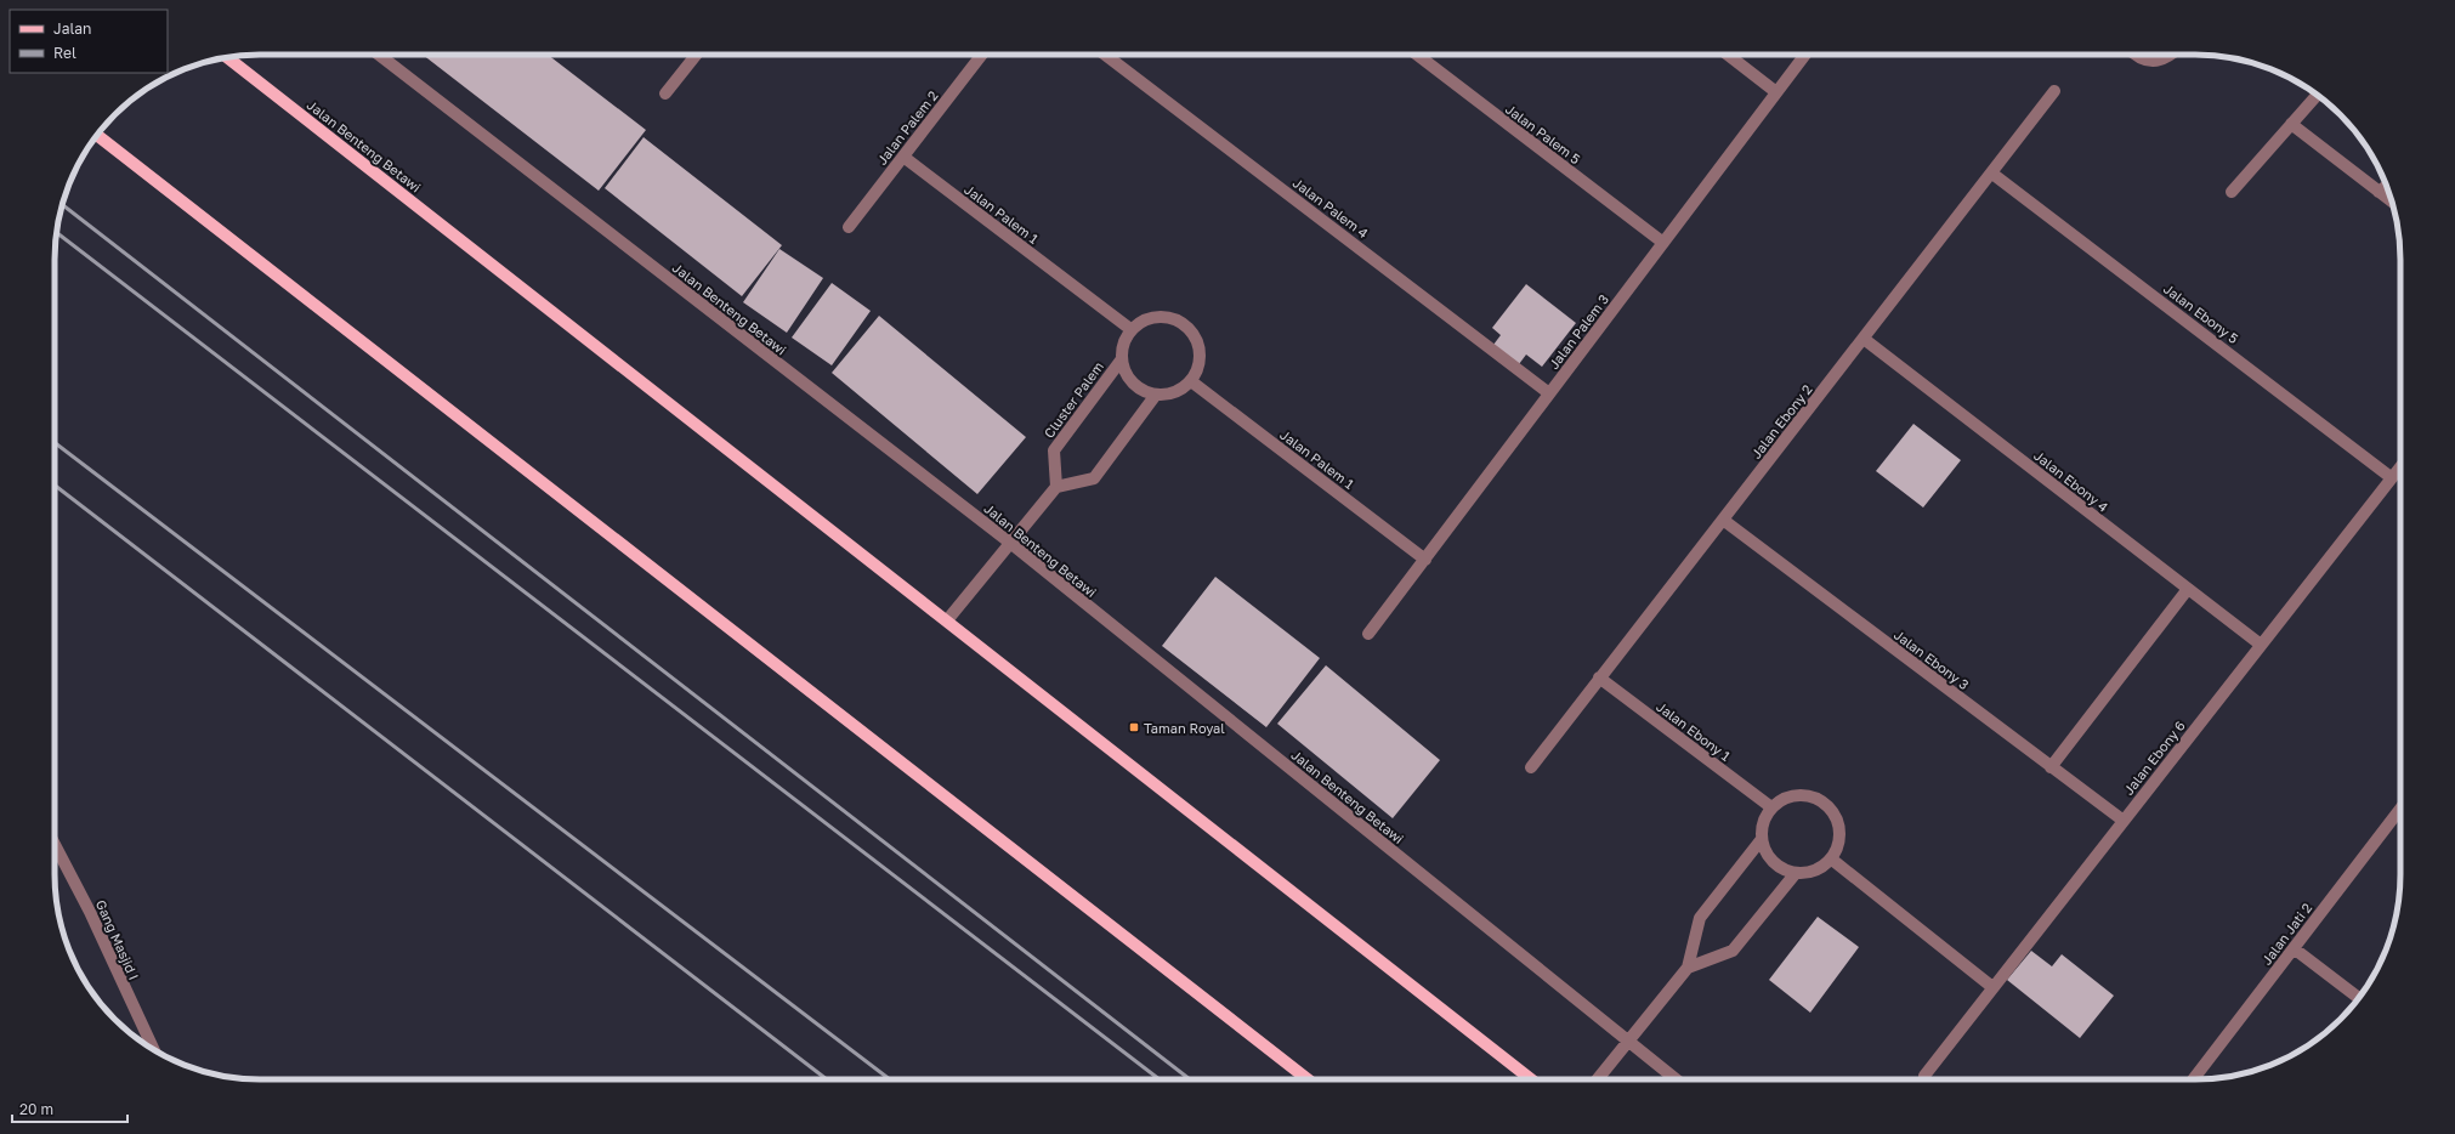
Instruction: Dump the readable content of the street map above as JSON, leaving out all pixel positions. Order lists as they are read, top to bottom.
{
  "streets": {
    "main road": ["Jalan Benteng Betawi"],
    "street": [
      "Jalan Palem 2",
      "Jalan Palem 5",
      "Jalan Palem 4",
      "Jalan Palem 1",
      "Jalan Ebony 5",
      "Jalan Palem 3",
      "Cluster Palem",
      "Jalan Ebony 2",
      "Jalan Ebony 4",
      "Jalan Ebony 3",
      "Jalan Ebony 1",
      "Jalan Ebony 6",
      "Jalan Jati 2",
      "Gang Masjid I"
    ]
  },
  "crossings": [
    ["Jalan Palem 2", "Jalan Palem 1"],
    ["Jalan Palem 5", "Jalan Palem 3"],
    ["Jalan Palem 4", "Jalan Palem 3"],
    ["Jalan Palem 1", "Jalan Palem 3"],
    ["Jalan Palem 1", "Cluster Palem"],
    ["Jalan Ebony 5", "Jalan Ebony 2"],
    ["Jalan Ebony 5", "Jalan Ebony 6"],
    ["Jalan Ebony 2", "Jalan Ebony 4"],
    ["Jalan Ebony 2", "Jalan Ebony 3"],
    ["Jalan Ebony 2", "Jalan Ebony 1"],
    ["Jalan Ebony 4", "Jalan Ebony 6"],
    ["Jalan Ebony 3", "Jalan Ebony 6"]
  ],
  "places": {
    "transit": ["Taman Royal"]
  },
  "legend": ["Jalan", "Rel"],
  "scale_bar": "20 m"
}
